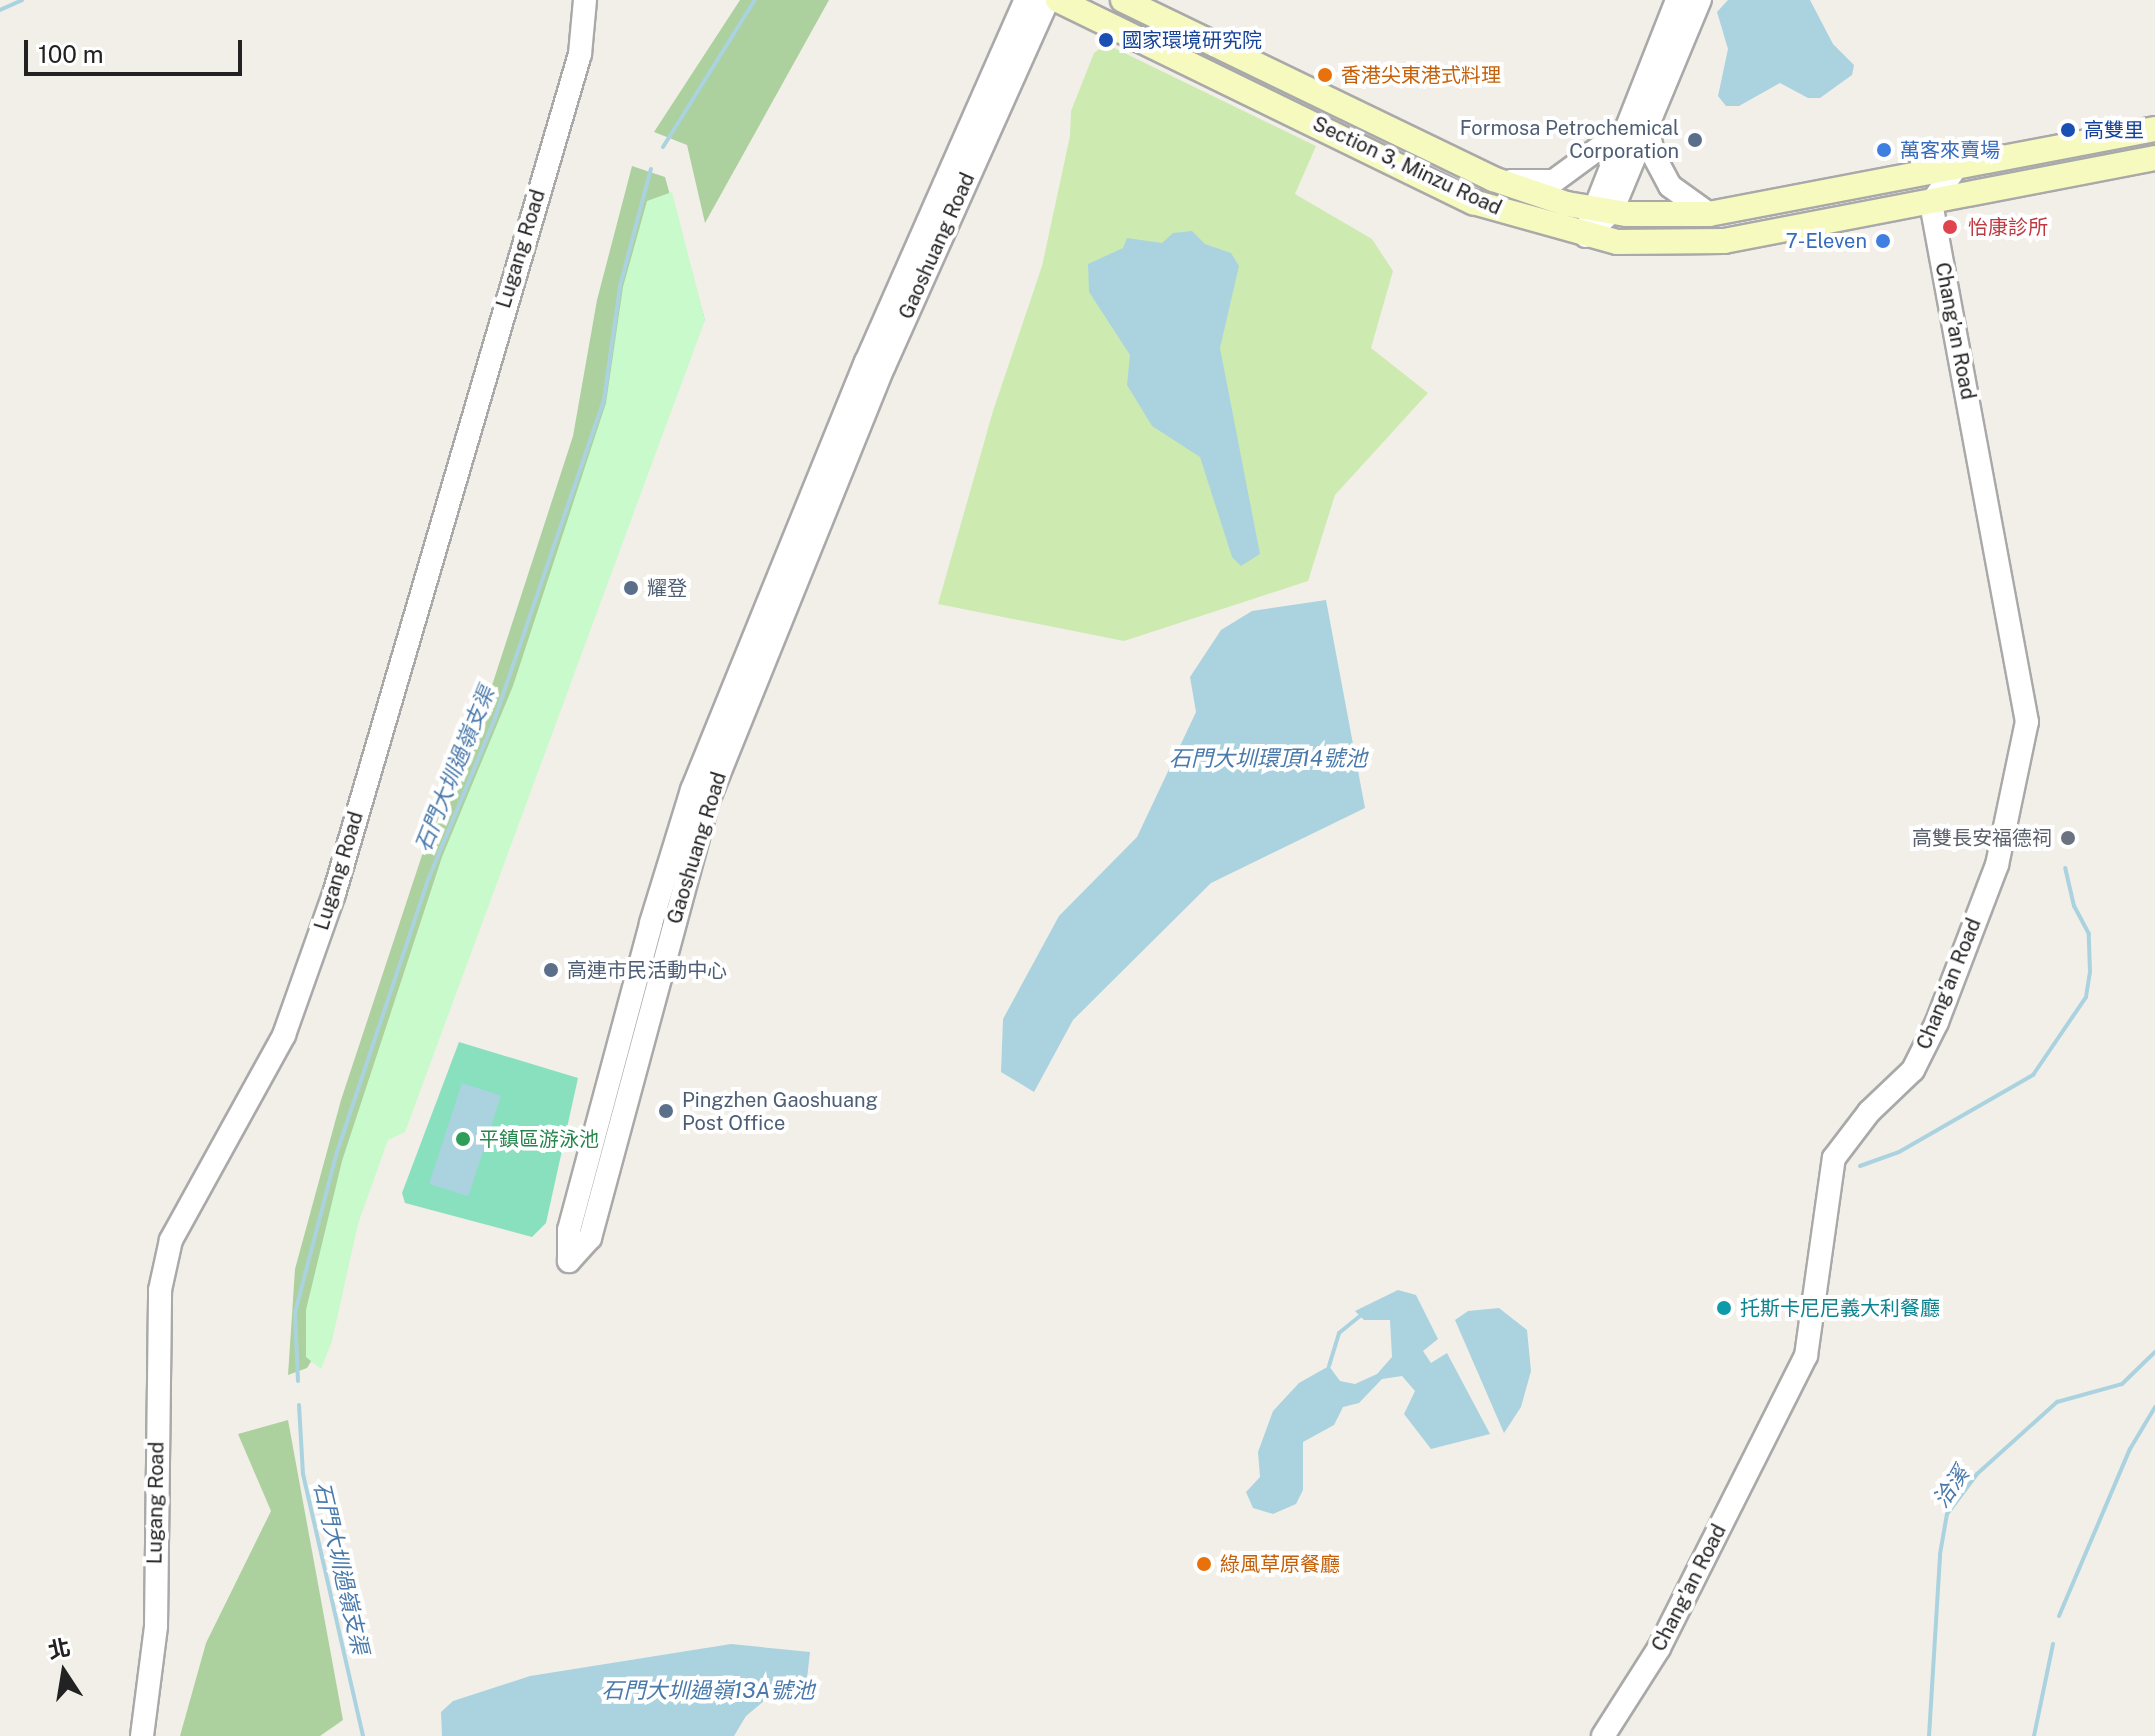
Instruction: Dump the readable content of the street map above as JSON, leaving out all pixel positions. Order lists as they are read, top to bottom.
{
  "streets": {
    "main road": ["Section 3, Minzu Road"],
    "street": ["Gaoshuang Road", "Lugang Road", "Chang'an Road"]
  },
  "crossings": [
    ["Section 3, Minzu Road", "Chang'an Road"]
  ],
  "water": [
    "石門大圳環頂14號池",
    "石門大圳過嶺支渠",
    "洽溪",
    "石門大圳過嶺13A號池"
  ],
  "places": [
    "國家環境研究院",
    "香港尖東港式料理",
    "高雙里",
    "Formosa Petrochemical Corporation",
    "萬客來賣場",
    "怡康診所",
    "7-Eleven",
    "耀登",
    "高雙長安福德祠",
    "高連市民活動中心",
    "Pingzhen Gaoshuang Post Office",
    "平鎮區游泳池",
    "托斯卡尼尼義大利餐廳",
    "綠風草原餐廳"
  ],
  "scale_bar": "100 m",
  "north": "top"
}
